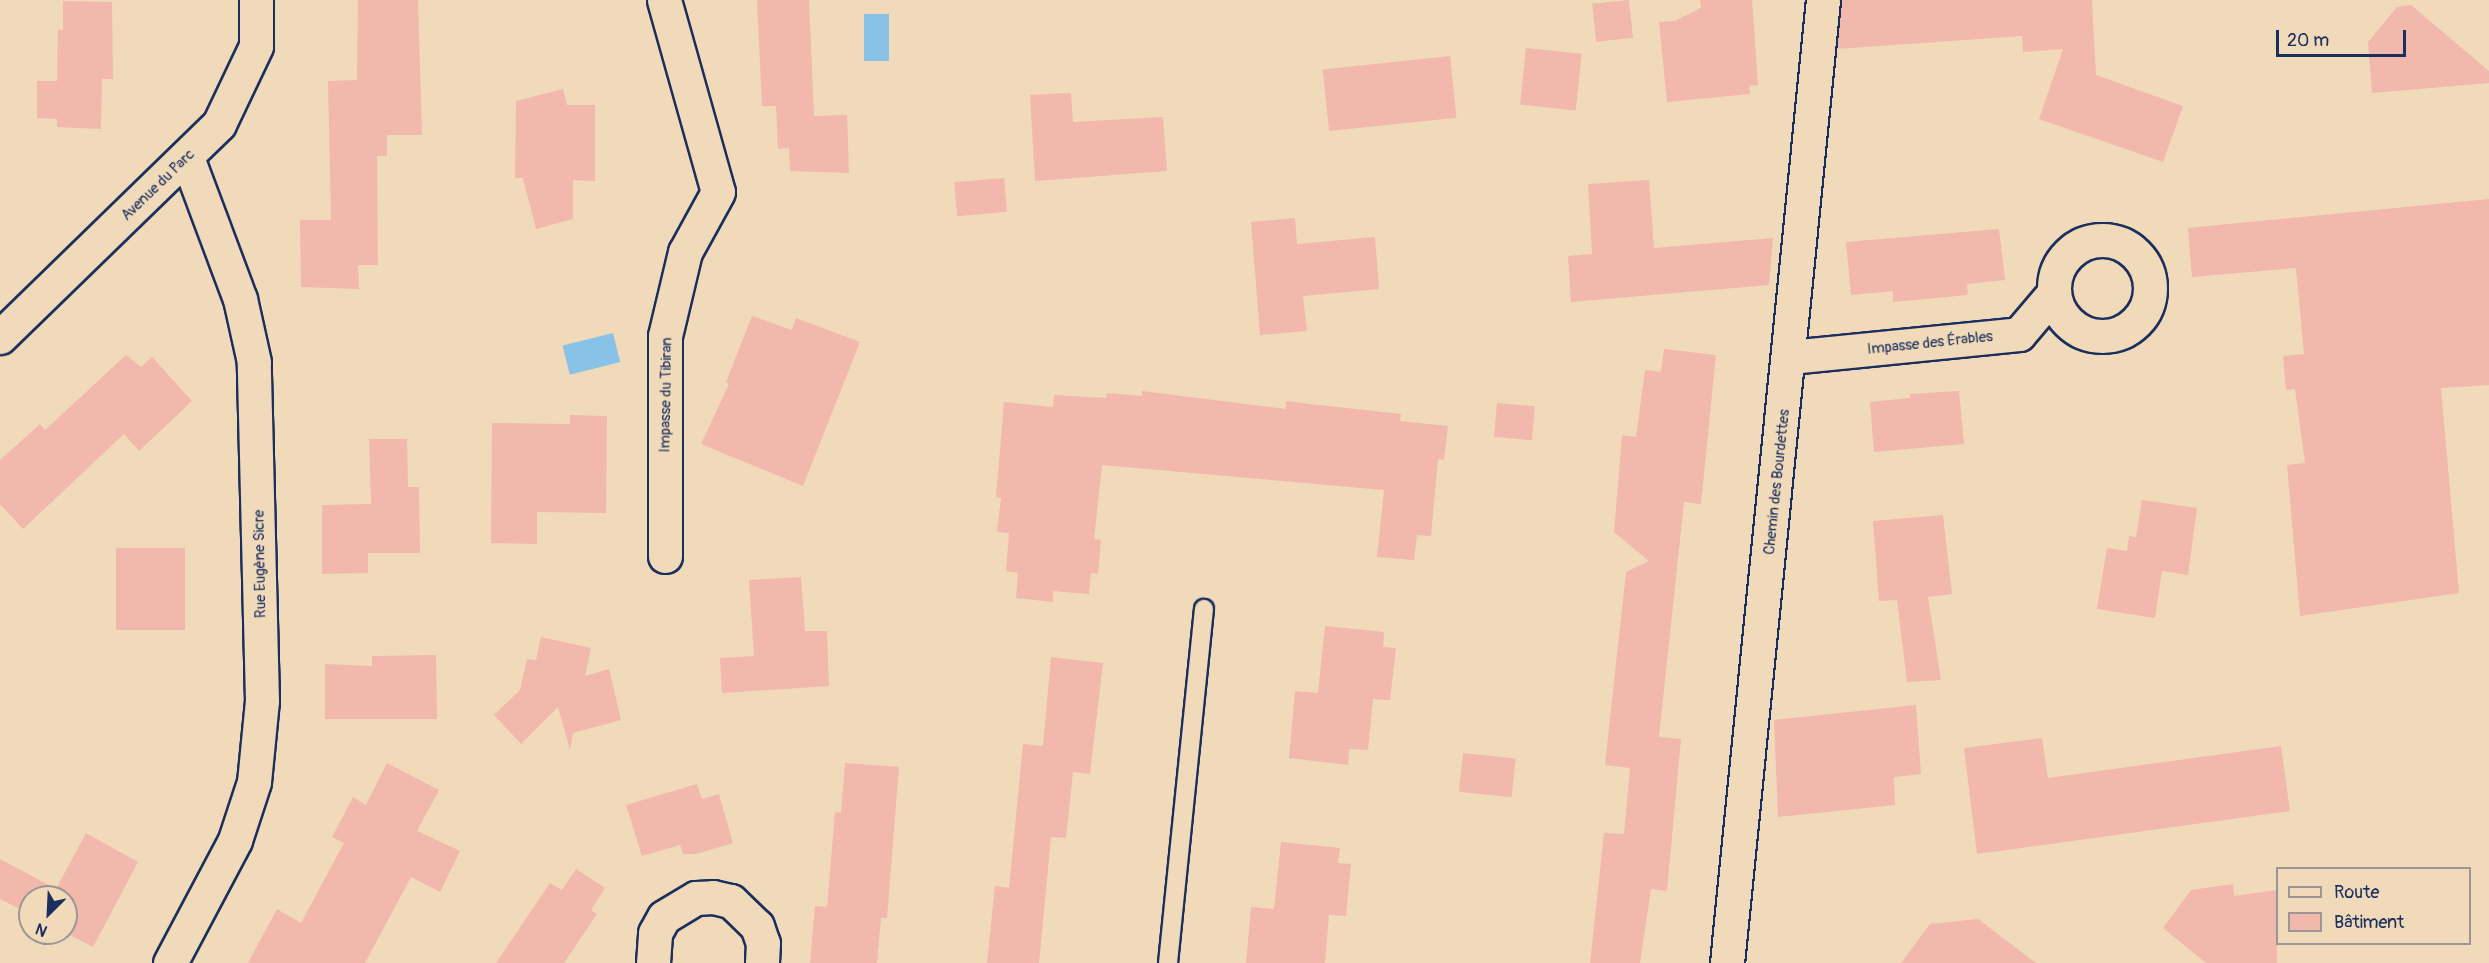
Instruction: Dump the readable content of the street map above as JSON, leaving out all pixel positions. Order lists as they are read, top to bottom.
{
  "streets": {
    "street": [
      "Avenue du Parc",
      "Impasse des Érables",
      "Impasse du Tibiran",
      "Chemin des Bourdettes",
      "Rue Eugène Sicre"
    ]
  },
  "crossings": [
    ["Avenue du Parc", "Rue Eugène Sicre"],
    ["Impasse des Érables", "Chemin des Bourdettes"]
  ],
  "legend": ["Route", "Bâtiment"],
  "scale_bar": "20 m",
  "north": "bottom left"
}
